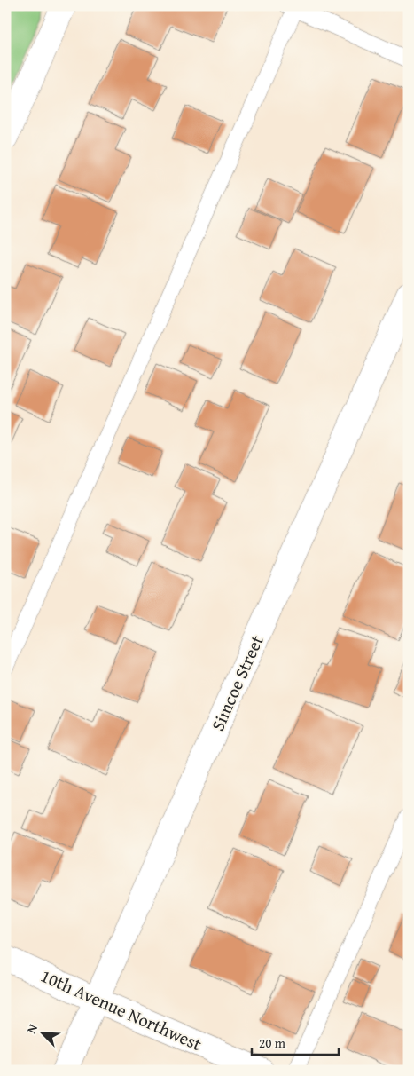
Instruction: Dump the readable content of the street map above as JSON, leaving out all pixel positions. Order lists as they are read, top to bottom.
{
  "streets": {
    "street": ["Simcoe Street", "10th Avenue Northwest"]
  },
  "crossings": [
    ["Simcoe Street", "10th Avenue Northwest"]
  ],
  "scale_bar": "20 m",
  "north": "top left"
}
